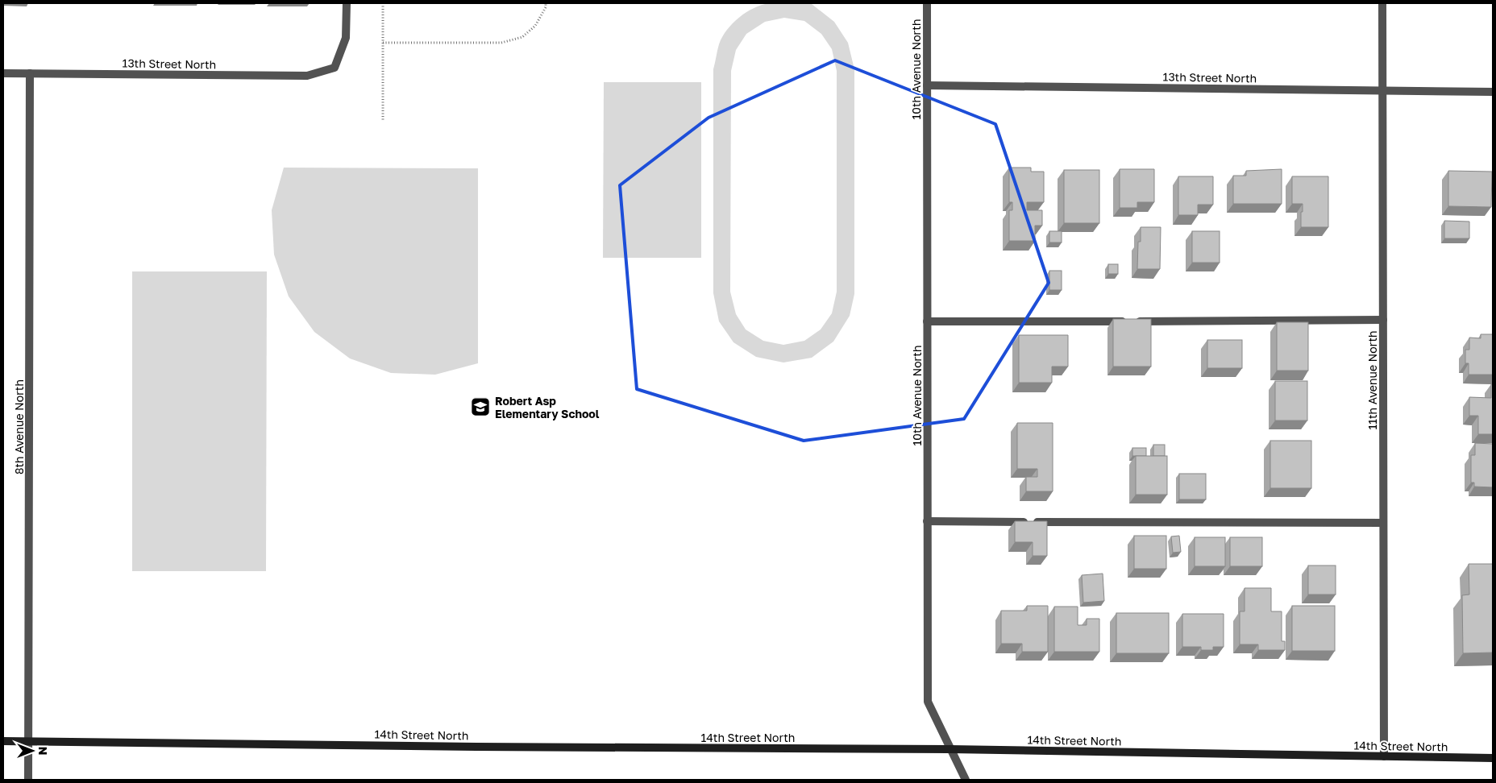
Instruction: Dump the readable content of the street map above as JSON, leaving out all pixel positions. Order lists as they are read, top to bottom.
{
  "streets": {
    "street": [
      "13th Street North",
      "10th Avenue North",
      "11th Avenue North",
      "8th Avenue North",
      "14th Street North"
    ]
  },
  "crossings": [
    ["13th Street North", "10th Avenue North"],
    ["13th Street North", "11th Avenue North"],
    ["13th Street North", "8th Avenue North"],
    ["10th Avenue North", "14th Street North"],
    ["11th Avenue North", "14th Street North"],
    ["8th Avenue North", "14th Street North"]
  ],
  "places": {
    "school or university": ["Robert Asp Elementary School"]
  },
  "north": "right"
}
